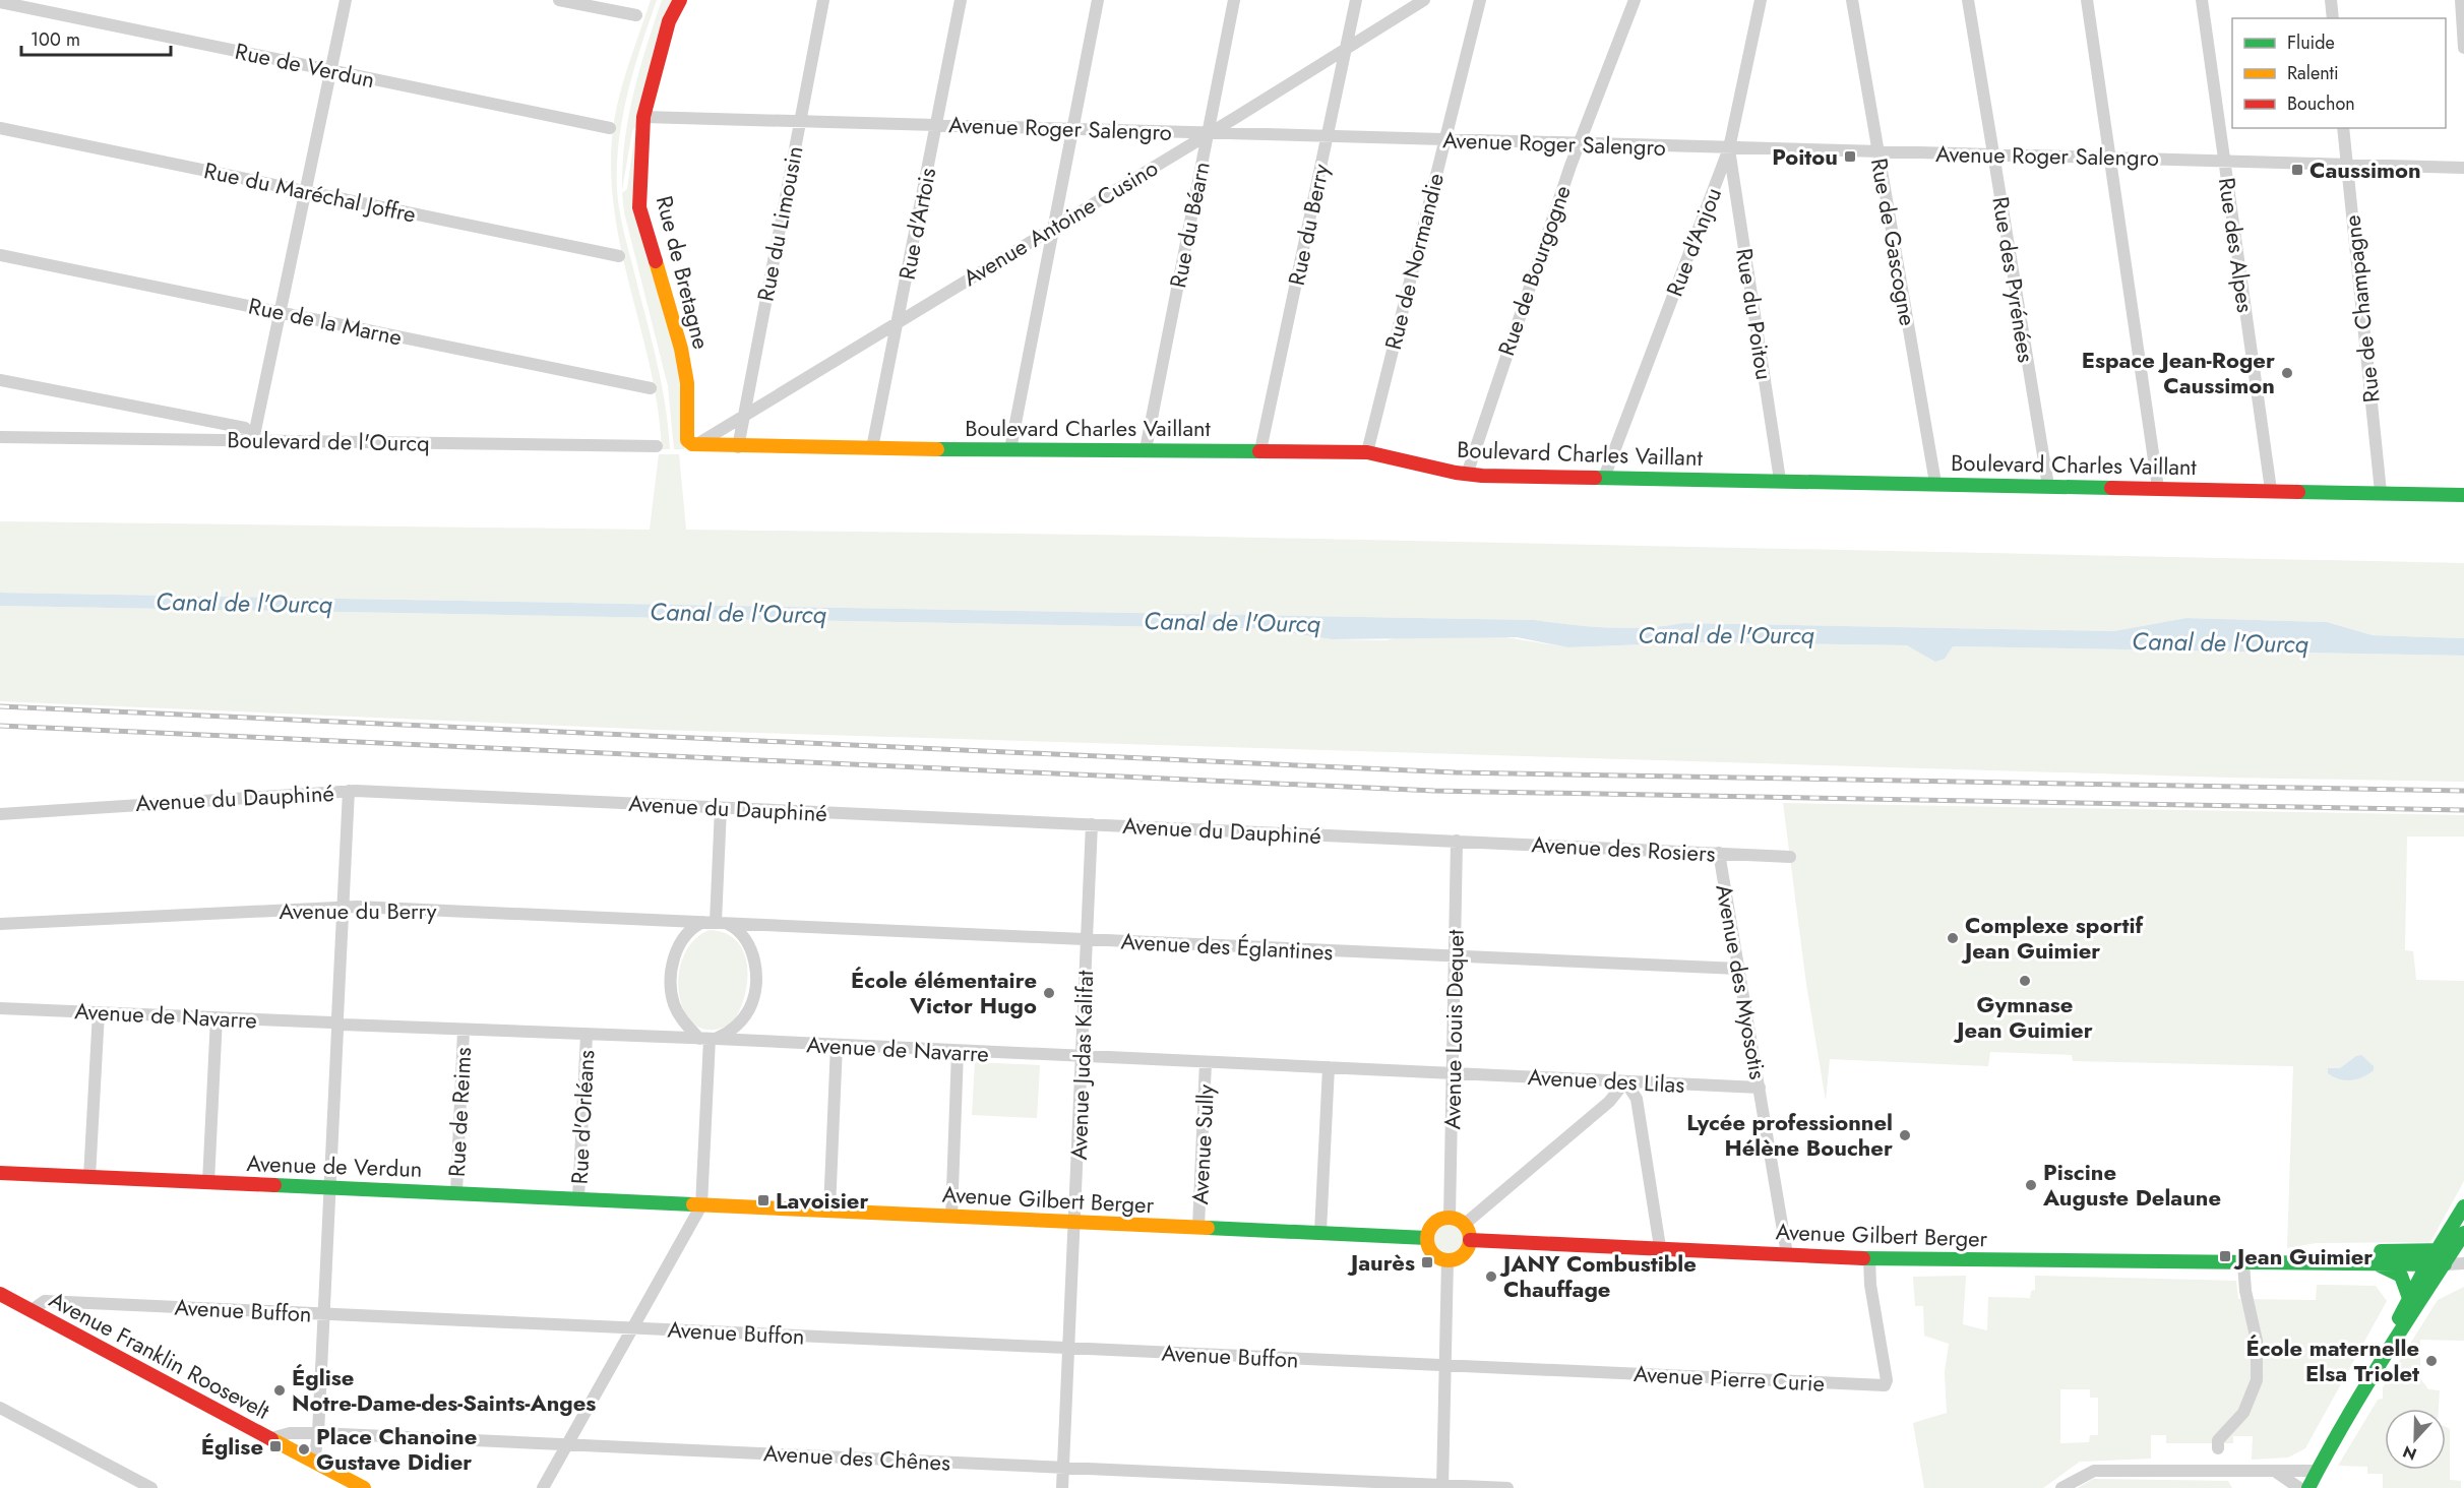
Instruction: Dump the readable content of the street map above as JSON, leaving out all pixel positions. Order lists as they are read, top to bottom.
{
  "streets": {
    "street": [
      "Rue de Verdun",
      "Avenue Roger Salengro",
      "Rue du Maréchal Joffre",
      "Avenue Antoine Cusino",
      "Rue du Limousin",
      "Rue d'Artois",
      "Rue du Béarn",
      "Rue du Berry",
      "Rue d'Anjou",
      "Rue de Gascogne",
      "Rue des Alpes",
      "Rue de Normandie",
      "Rue de Bourgogne",
      "Rue de Bretagne",
      "Rue des Pyrénées",
      "Rue de Champagne",
      "Rue du Poitou",
      "Rue de la Marne",
      "Boulevard Charles Vaillant",
      "Boulevard de l'Ourcq",
      "Avenue du Dauphiné",
      "Avenue des Rosiers",
      "Avenue du Berry",
      "Avenue des Églantines",
      "Avenue des Myosotis",
      "Avenue de Navarre",
      "Avenue Louis Dequet",
      "Avenue Judas Kalifat",
      "Avenue des Lilas",
      "Rue de Reims",
      "Rue d'Orléans",
      "Avenue Sully",
      "Avenue de Verdun",
      "Avenue Gilbert Berger",
      "Avenue Buffon",
      "Avenue Franklin Roosevelt",
      "Avenue Pierre Curie",
      "Avenue des Chênes"
    ]
  },
  "crossings": [
    ["Avenue Roger Salengro", "Avenue Antoine Cusino"],
    ["Avenue Roger Salengro", "Rue du Limousin"],
    ["Avenue Roger Salengro", "Rue d'Artois"],
    ["Avenue Roger Salengro", "Rue du Béarn"],
    ["Avenue Roger Salengro", "Rue du Berry"],
    ["Avenue Roger Salengro", "Rue d'Anjou"],
    ["Avenue Roger Salengro", "Rue de Gascogne"],
    ["Avenue Roger Salengro", "Rue des Alpes"],
    ["Avenue Roger Salengro", "Rue de Normandie"],
    ["Avenue Roger Salengro", "Rue de Bourgogne"],
    ["Avenue Roger Salengro", "Rue de Bretagne"],
    ["Avenue Roger Salengro", "Rue des Pyrénées"],
    ["Avenue Roger Salengro", "Rue de Champagne"],
    ["Avenue Roger Salengro", "Rue du Poitou"],
    ["Avenue Antoine Cusino", "Rue du Limousin"],
    ["Avenue Antoine Cusino", "Rue d'Artois"],
    ["Avenue Antoine Cusino", "Rue du Béarn"],
    ["Avenue Antoine Cusino", "Rue du Berry"],
    ["Avenue Antoine Cusino", "Rue de Bretagne"],
    ["Avenue Antoine Cusino", "Boulevard Charles Vaillant"],
    ["Rue du Limousin", "Boulevard Charles Vaillant"],
    ["Rue d'Artois", "Boulevard Charles Vaillant"],
    ["Rue du Béarn", "Boulevard Charles Vaillant"],
    ["Rue du Berry", "Boulevard Charles Vaillant"],
    ["Rue d'Anjou", "Rue du Poitou"],
    ["Rue d'Anjou", "Boulevard Charles Vaillant"],
    ["Rue de Gascogne", "Boulevard Charles Vaillant"],
    ["Rue des Alpes", "Boulevard Charles Vaillant"],
    ["Rue de Normandie", "Boulevard Charles Vaillant"],
    ["Rue de Bourgogne", "Boulevard Charles Vaillant"],
    ["Rue de Bretagne", "Boulevard Charles Vaillant"],
    ["Rue des Pyrénées", "Boulevard Charles Vaillant"],
    ["Rue de Champagne", "Boulevard Charles Vaillant"],
    ["Rue du Poitou", "Boulevard Charles Vaillant"],
    ["Avenue du Dauphiné", "Avenue des Rosiers"],
    ["Avenue du Dauphiné", "Avenue Louis Dequet"],
    ["Avenue du Dauphiné", "Avenue Judas Kalifat"],
    ["Avenue des Rosiers", "Avenue des Myosotis"],
    ["Avenue des Rosiers", "Avenue Louis Dequet"],
    ["Avenue du Berry", "Avenue des Églantines"],
    ["Avenue du Berry", "Avenue de Navarre"],
    ["Avenue des Églantines", "Avenue des Myosotis"],
    ["Avenue des Églantines", "Avenue de Navarre"],
    ["Avenue des Églantines", "Avenue Louis Dequet"],
    ["Avenue des Églantines", "Avenue Judas Kalifat"],
    ["Avenue des Myosotis", "Avenue des Lilas"],
    ["Avenue des Myosotis", "Avenue Gilbert Berger"],
    ["Avenue de Navarre", "Avenue Louis Dequet"],
    ["Avenue de Navarre", "Avenue Judas Kalifat"],
    ["Avenue de Navarre", "Avenue des Lilas"],
    ["Avenue de Navarre", "Rue de Reims"],
    ["Avenue de Navarre", "Rue d'Orléans"],
    ["Avenue de Navarre", "Avenue Sully"],
    ["Avenue Louis Dequet", "Avenue des Lilas"],
    ["Avenue Louis Dequet", "Avenue Gilbert Berger"],
    ["Avenue Judas Kalifat", "Avenue Gilbert Berger"],
    ["Avenue Judas Kalifat", "Avenue Buffon"],
    ["Avenue Judas Kalifat", "Avenue des Chênes"],
    ["Rue de Reims", "Avenue de Verdun"],
    ["Rue d'Orléans", "Avenue de Verdun"],
    ["Avenue Sully", "Avenue Gilbert Berger"],
    ["Avenue de Verdun", "Avenue Gilbert Berger"],
    ["Avenue Gilbert Berger", "Avenue Pierre Curie"],
    ["Avenue Buffon", "Avenue Franklin Roosevelt"],
    ["Avenue Buffon", "Avenue Pierre Curie"],
    ["Avenue Franklin Roosevelt", "Avenue des Chênes"]
  ],
  "water": ["Canal de l'Ourcq"],
  "places": {
    "transit": [
      "Poitou",
      "Caussimon",
      "Lavoisier",
      "Jean Guimier",
      "Jaurès",
      "Église"
    ],
    "other": [
      "Espace Jean-Roger Caussimon",
      "Complexe sportif Jean Guimier",
      "Gymnase Jean Guimier",
      "École élémentaire Victor Hugo",
      "Lycée professionnel Hélène Boucher",
      "Piscine Auguste Delaune",
      "JANY Combustible Chauffage",
      "École maternelle Elsa Triolet",
      "Église Notre-Dame-des-Saints-Anges",
      "Place Chanoine Gustave Didier"
    ]
  },
  "legend": ["Fluide", "Ralenti", "Bouchon"],
  "scale_bar": "100 m",
  "north": "bottom"
}
